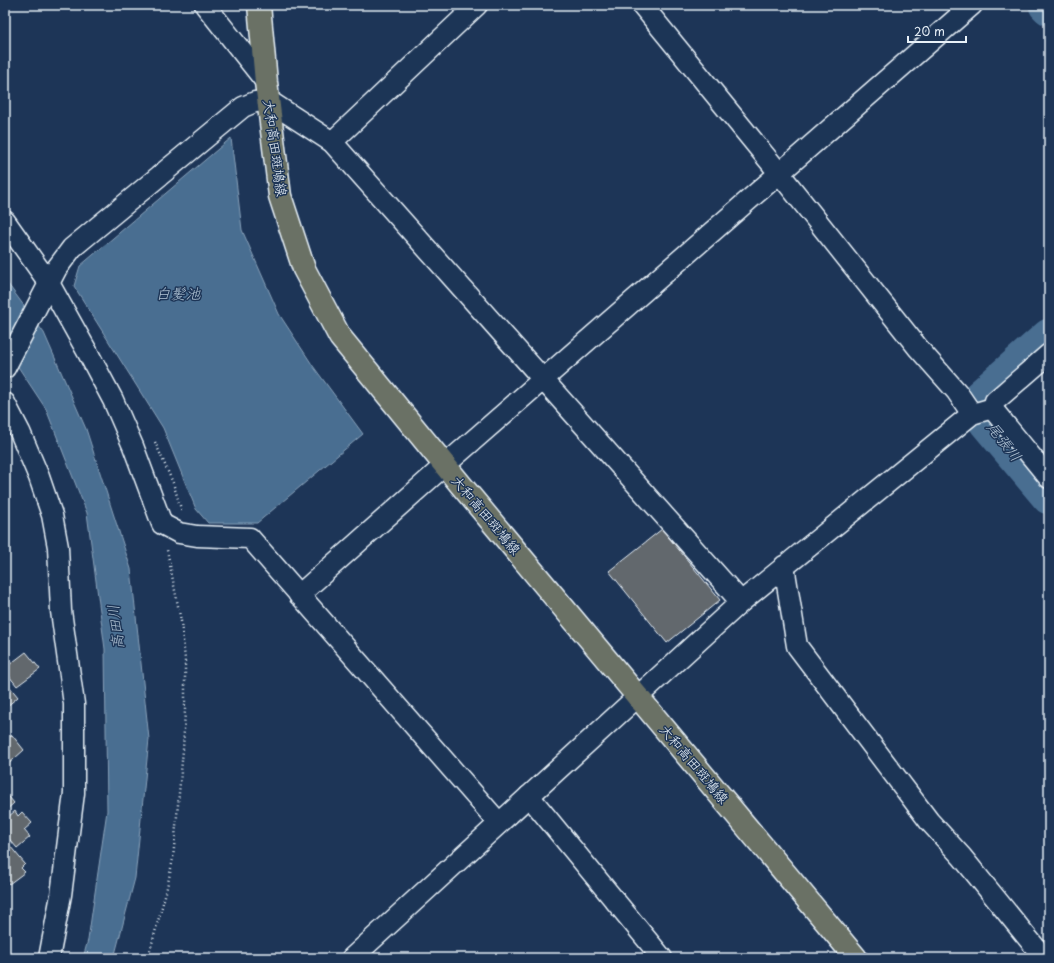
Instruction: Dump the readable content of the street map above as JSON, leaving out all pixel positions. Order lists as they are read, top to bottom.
{
  "streets": {
    "main road": ["大和高田斑鳩線"]
  },
  "water": ["白髪池", "尾張川", "高田川"],
  "scale_bar": "20 m"
}
